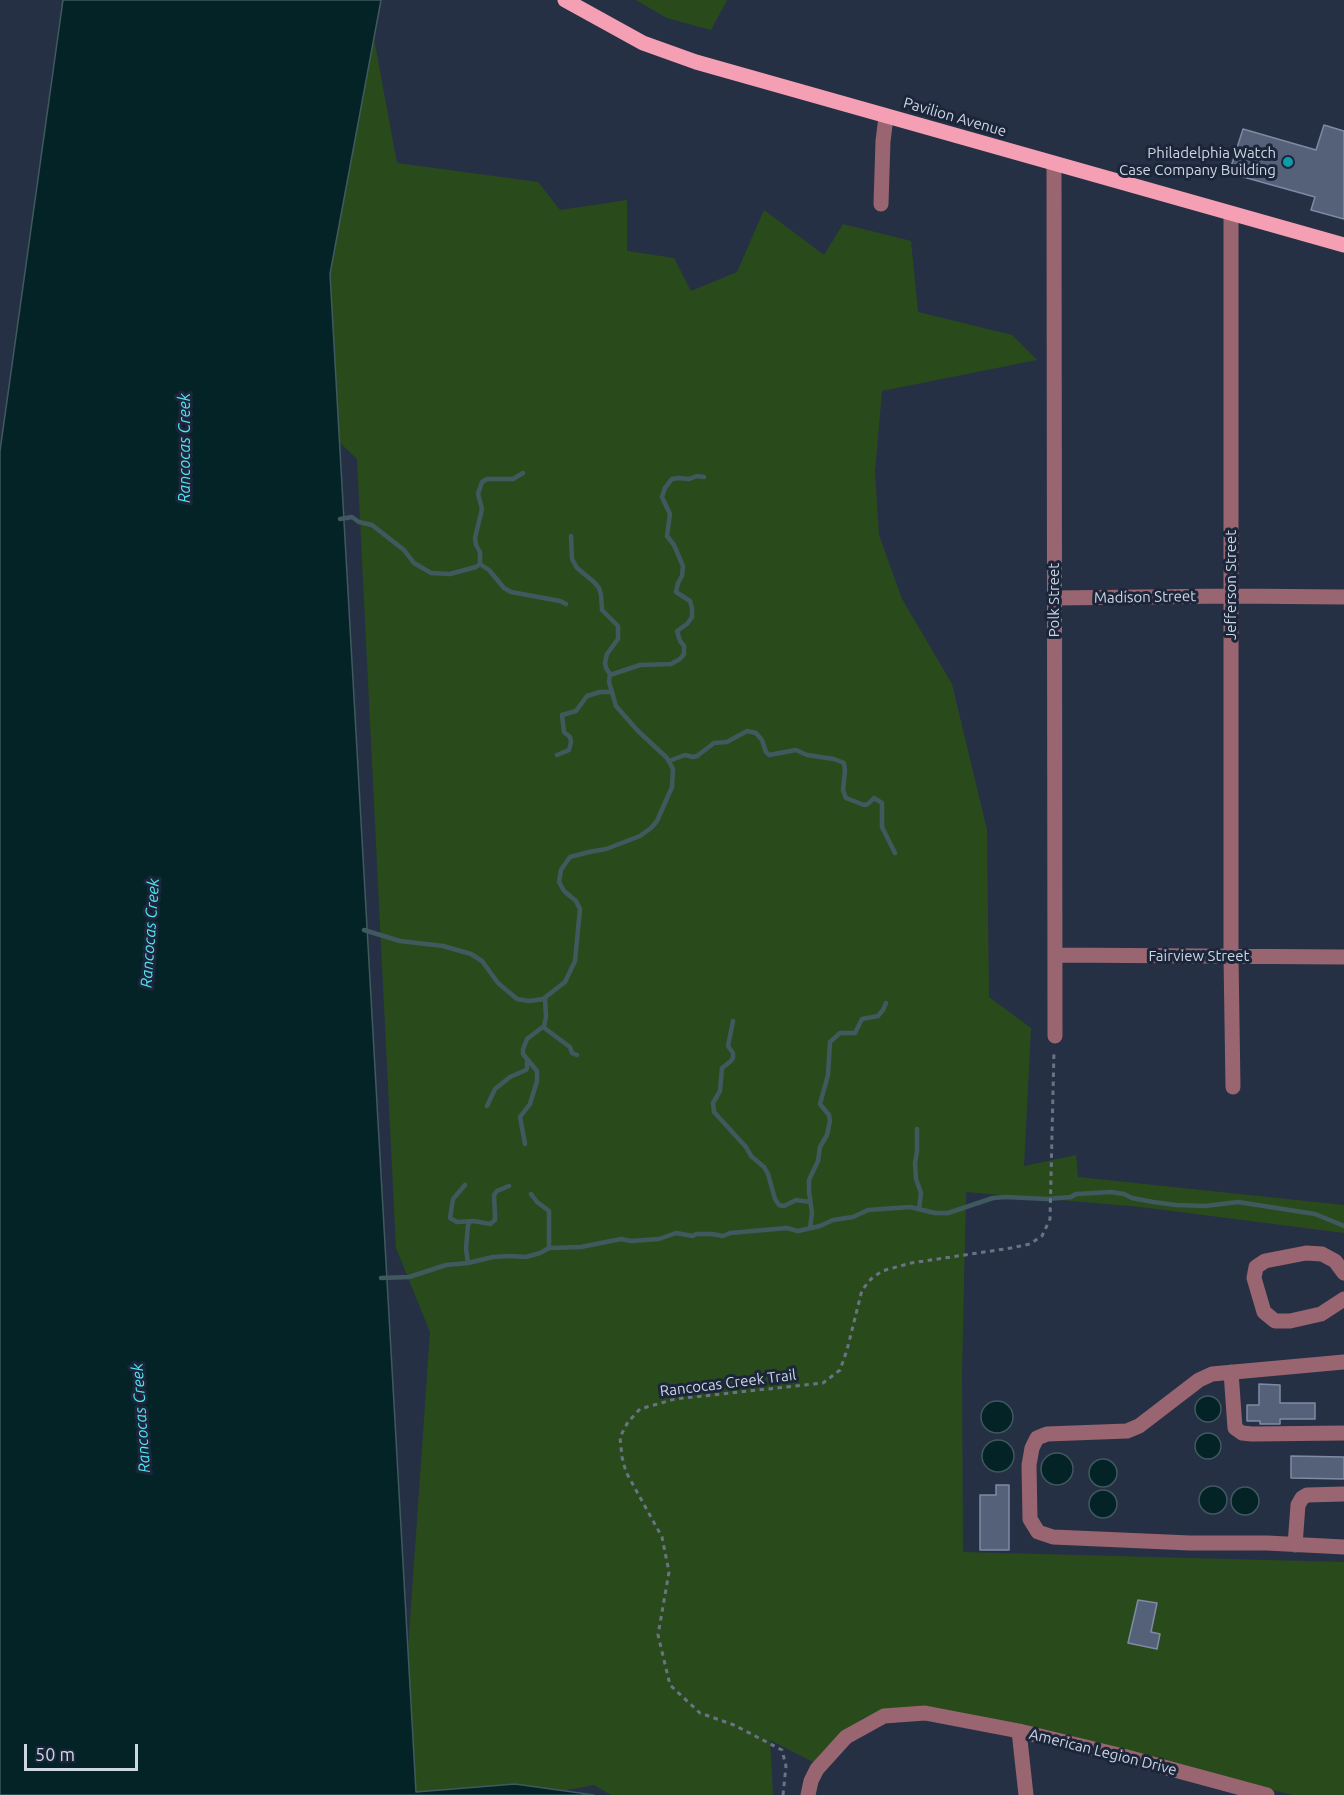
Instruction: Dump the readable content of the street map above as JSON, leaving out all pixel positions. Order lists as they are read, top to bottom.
{
  "streets": {
    "main road": ["Pavilion Avenue"],
    "street": [
      "Jefferson Street",
      "Madison Street",
      "Polk Street",
      "Fairview Street",
      "American Legion Drive"
    ],
    "path": ["Rancocas Creek Trail"]
  },
  "crossings": [
    ["Pavilion Avenue", "Jefferson Street"],
    ["Pavilion Avenue", "Polk Street"],
    ["Jefferson Street", "Madison Street"],
    ["Jefferson Street", "Fairview Street"],
    ["Madison Street", "Polk Street"],
    ["Polk Street", "Fairview Street"],
    ["Polk Street", "Rancocas Creek Trail"]
  ],
  "water": ["Rancocas Creek"],
  "places": ["Philadelphia Watch Case Company Building"],
  "scale_bar": "50 m"
}
